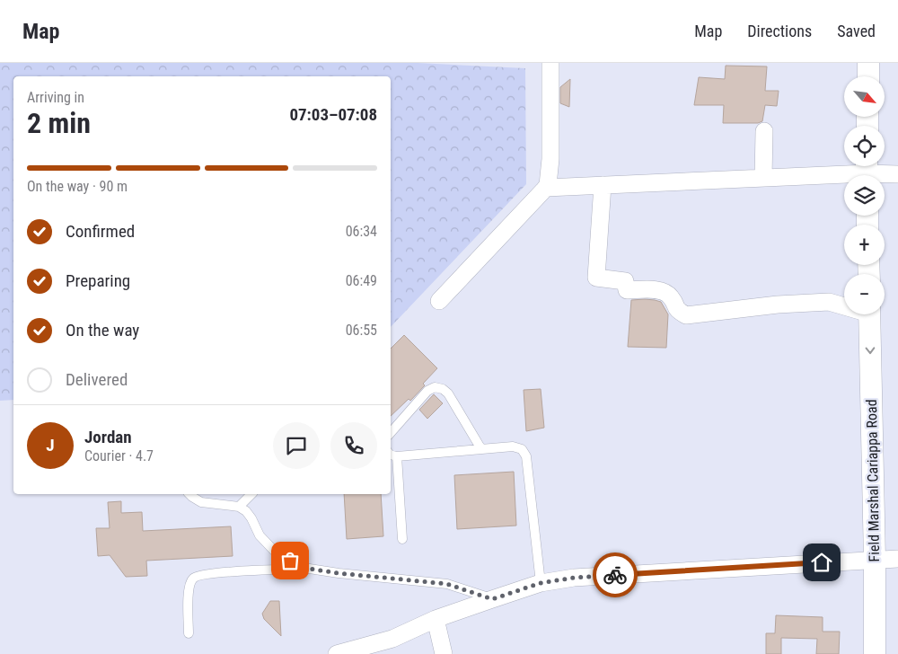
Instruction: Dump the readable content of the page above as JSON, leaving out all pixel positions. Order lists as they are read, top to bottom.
{
  "streets": {
    "street": ["Field Marshal Cariappa Road"]
  },
  "one_way": ["Field Marshal Cariappa Road"],
  "north": "bottom right",
  "page": {
    "header": "Map",
    "nav": ["Map", "Directions", "Saved"],
    "map_buttons": ["+", "−"],
    "heading": ["2 min", "Arriving in", "07:03–07:08"],
    "panel": ["Jordan", "Courier · 4.7"],
    "bar": "On the way · 90 m",
    "list": [
      ["Confirmed", "06:34"],
      ["Preparing", "06:49"],
      ["On the way", "06:55"],
      "Delivered"
    ],
    "round": "J"
  }
}
